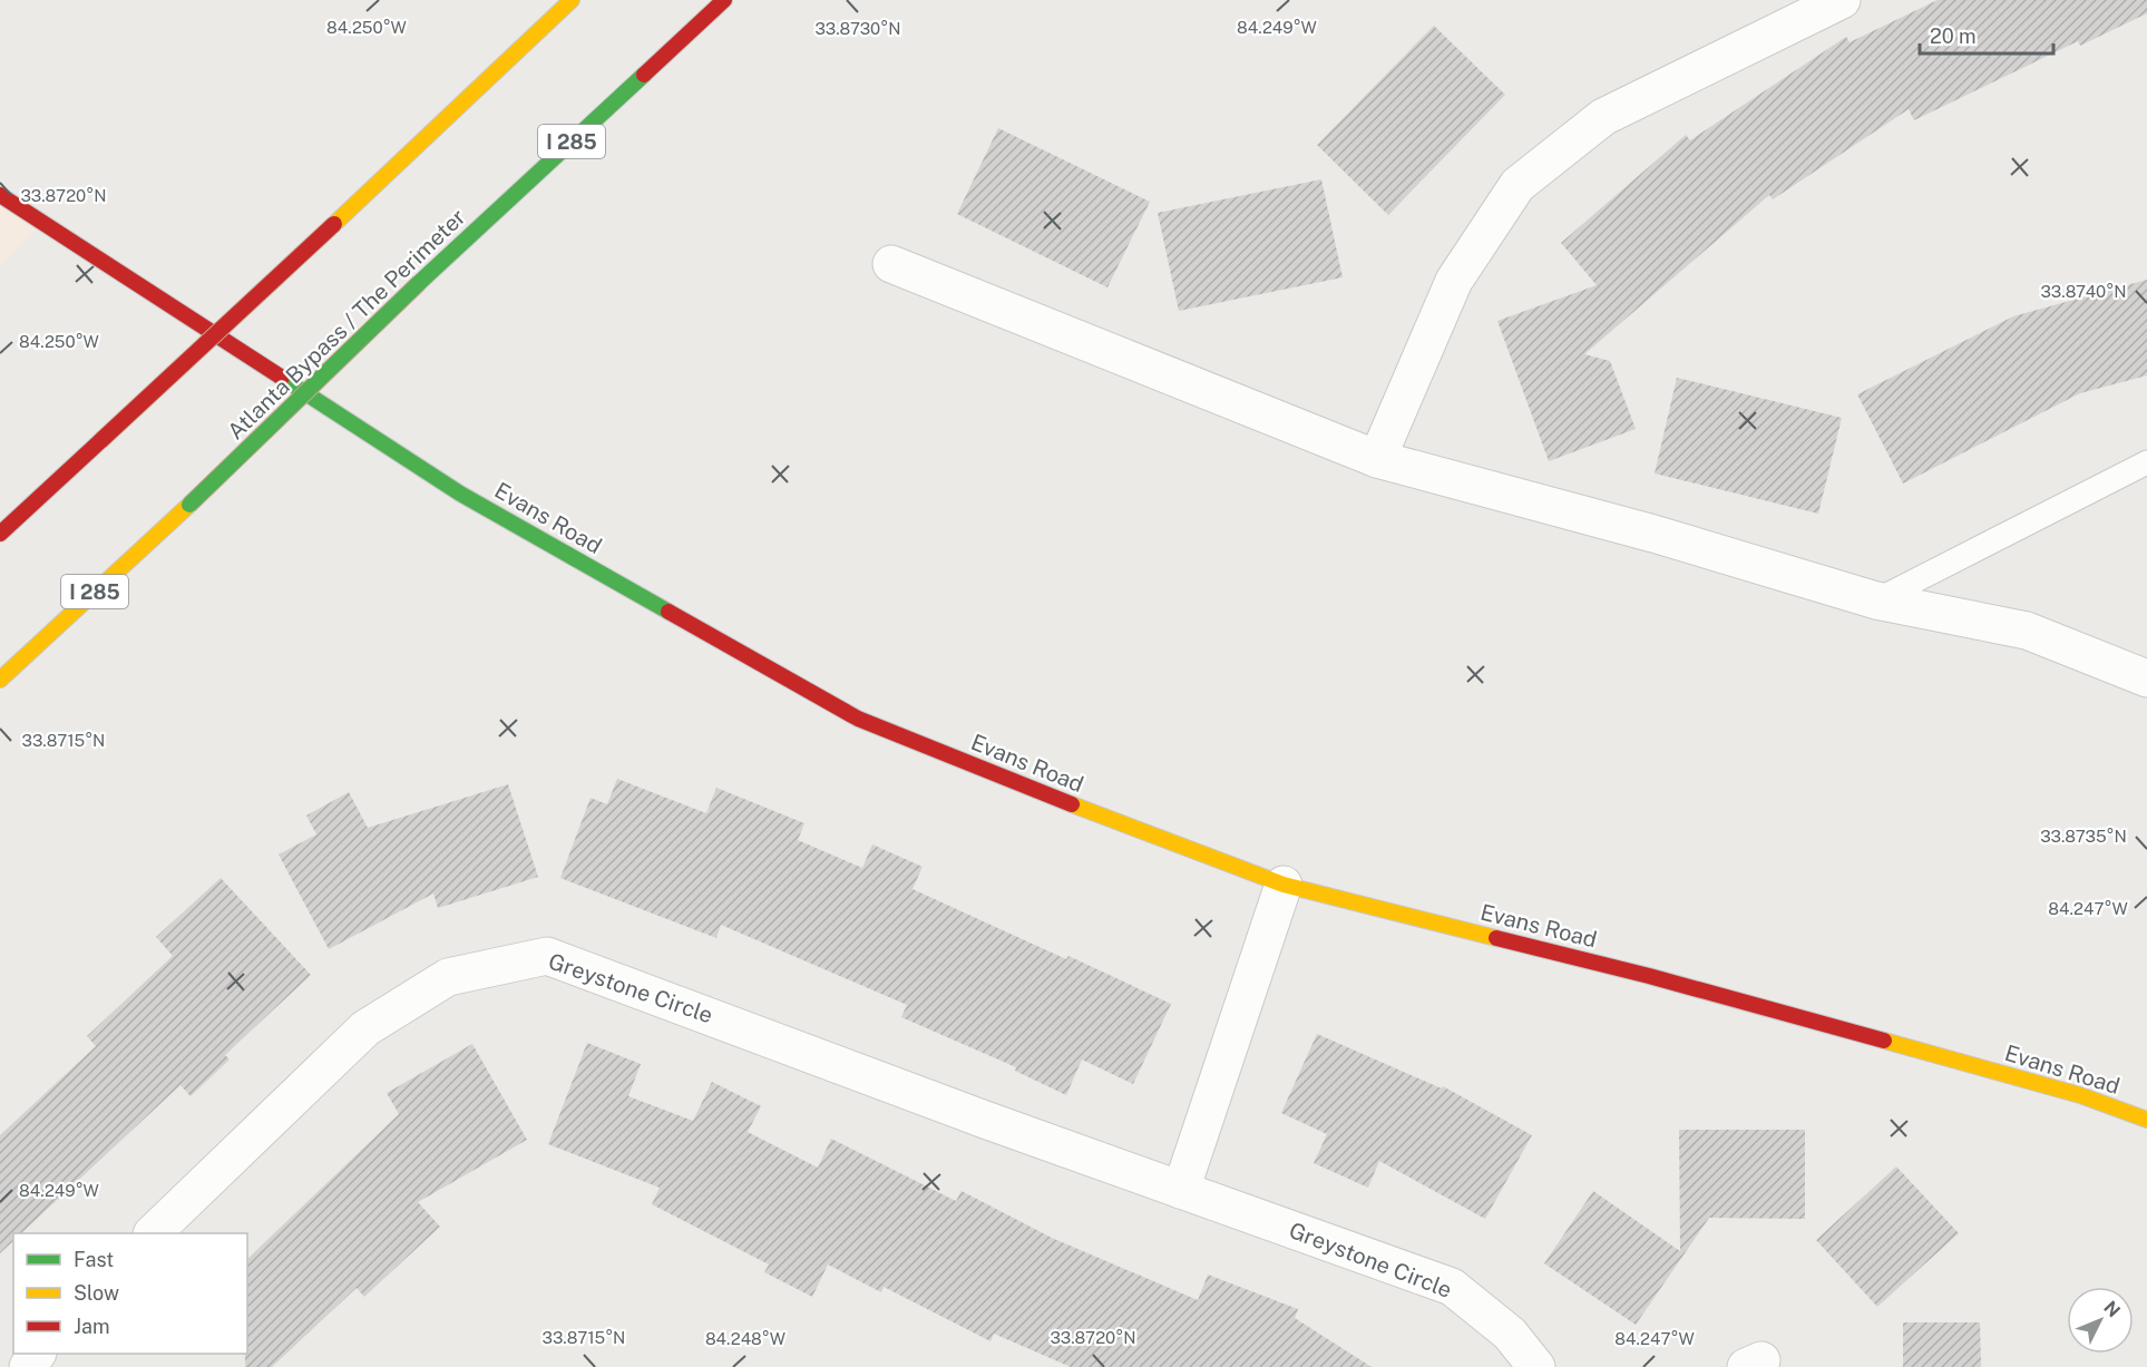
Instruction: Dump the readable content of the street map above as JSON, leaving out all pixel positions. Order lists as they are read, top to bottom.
{
  "streets": {
    "main road": ["I 285", "Atlanta Bypass / The Perimeter", "Evans Road"],
    "street": ["Greystone Circle"]
  },
  "legend": ["Fast", "Slow", "Jam"],
  "scale_bar": "20 m",
  "north": "top right",
  "coordinates": [
    "84.250°W",
    "84.249°W",
    "33.8730°N",
    "33.8720°N",
    "33.8740°N",
    "33.8715°N",
    "33.8735°N",
    "84.247°W",
    "84.248°W"
  ]
}
